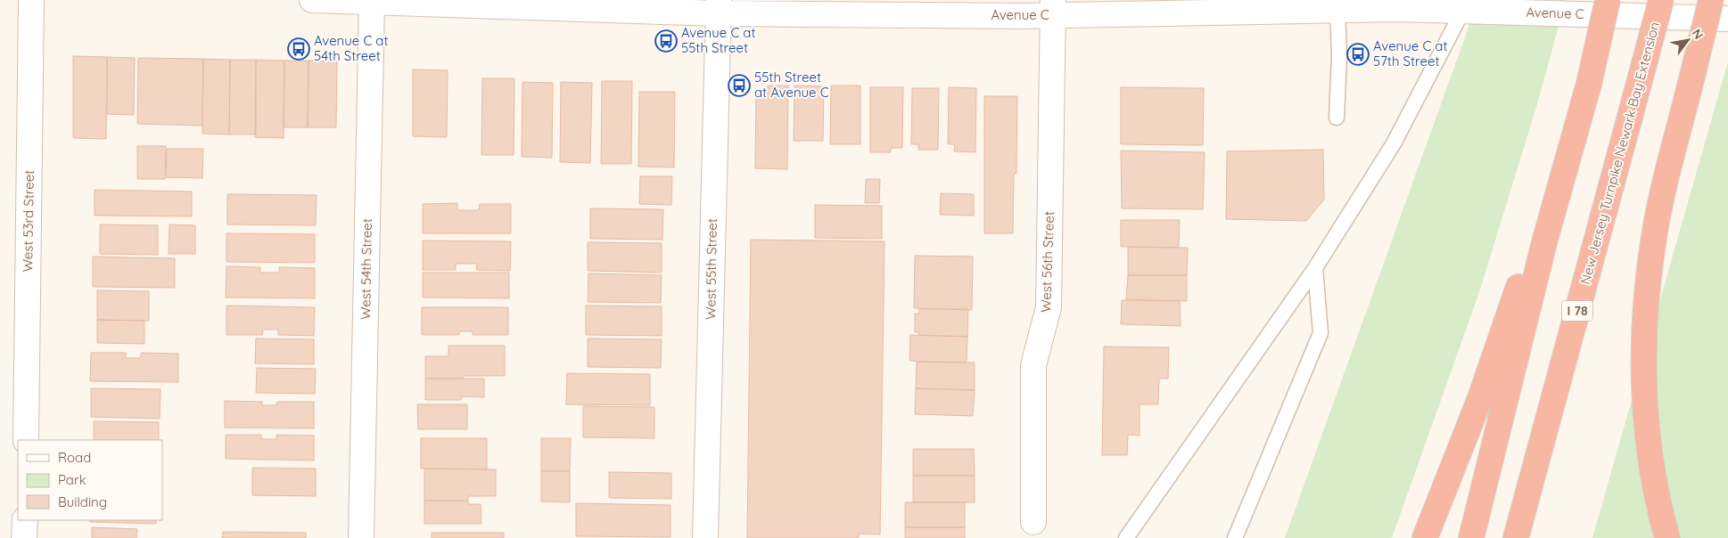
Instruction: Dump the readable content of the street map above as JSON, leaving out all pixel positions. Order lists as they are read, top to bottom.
{
  "streets": {
    "highway": ["New Jersey Turnpike Newark Bay Extension", "I 78"],
    "street": [
      "Avenue C",
      "West 53rd Street",
      "West 56th Street",
      "West 54th Street",
      "West 55th Street"
    ]
  },
  "crossings": [
    ["Avenue C", "West 56th Street"],
    ["Avenue C", "West 54th Street"],
    ["Avenue C", "West 55th Street"]
  ],
  "places": {
    "bus stop": [
      "Avenue C at 55th Street",
      "Avenue C at 54th Street",
      "Avenue C at 57th Street",
      "55th Street at Avenue C"
    ]
  },
  "legend": ["Road", "Park", "Building"],
  "north": "top right"
}
